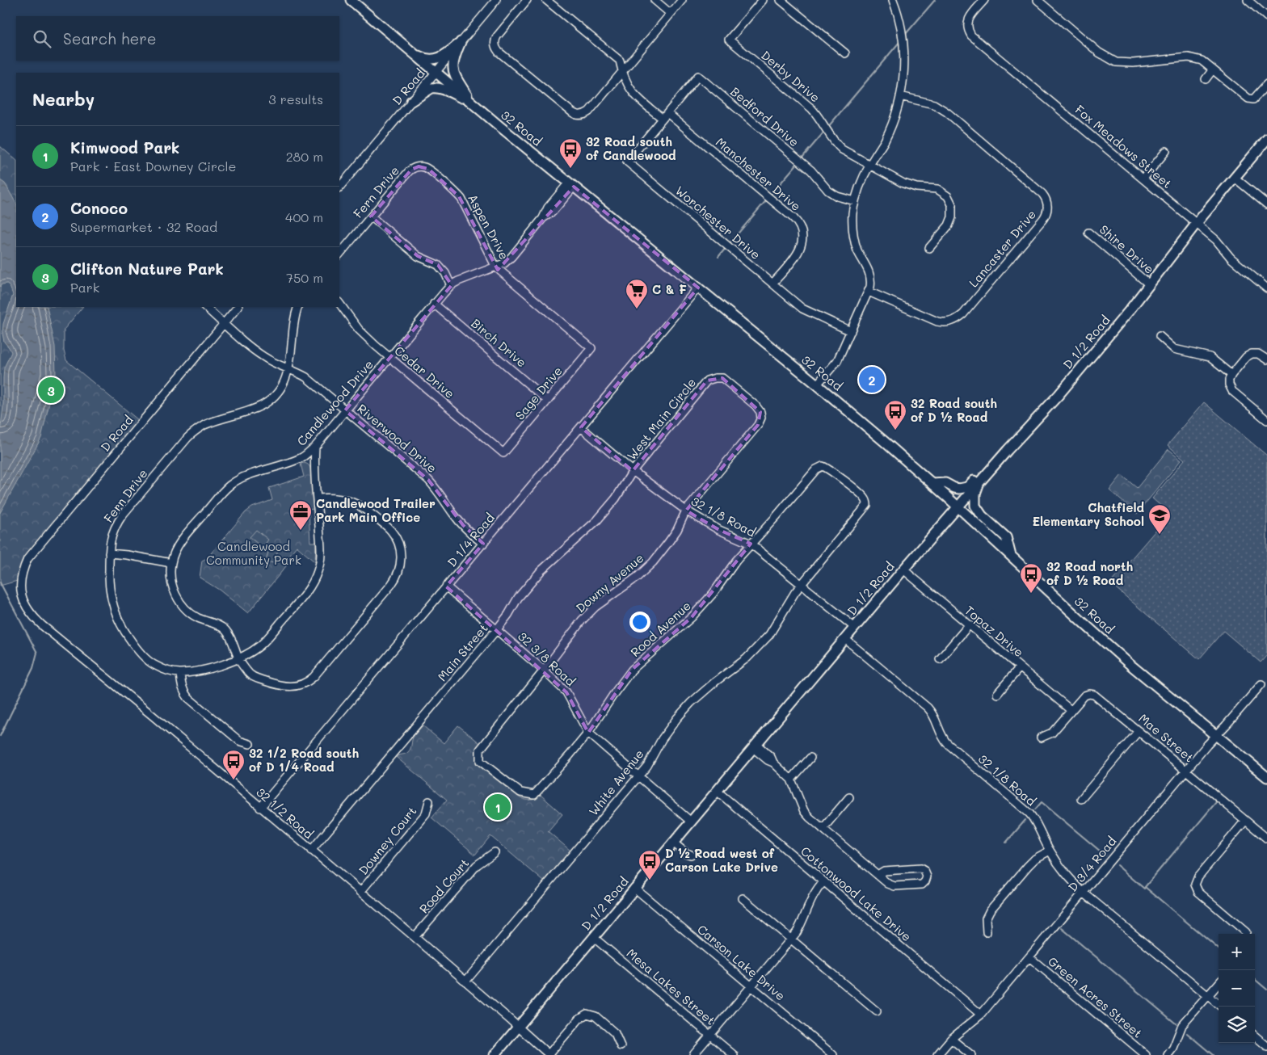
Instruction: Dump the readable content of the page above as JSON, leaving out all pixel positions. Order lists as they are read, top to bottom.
{
  "streets": {
    "main road": ["32 Road", "D 1/2 Road"],
    "street": [
      "Derby Drive",
      "D Road",
      "Bedford Drive",
      "Fox Meadows Street",
      "Manchester Drive",
      "Fern Drive",
      "Worchester Drive",
      "Aspen Drive",
      "Lancaster Drive",
      "Shire Drive",
      "Birch Drive",
      "Cedar Drive",
      "Sage Drive",
      "Candlewood Drive",
      "West Main Circle",
      "Riverwood Drive",
      "32 1/8 Road",
      "D 1/4 Road",
      "Downy Avenue",
      "Rood Avenue",
      "Topaz Drive",
      "Main Street",
      "32 3/8 Road",
      "Mae Street",
      "White Avenue",
      "32 1/2 Road",
      "Downey Court",
      "D 3/4 Road",
      "Rood Court",
      "Cottonwood Lake Drive",
      "Carson Lake Drive",
      "Mesa Lakes Street",
      "Green Acres Street"
    ]
  },
  "crossings": [
    ["D Road", "32 Road"],
    ["D Road", "Riverwood Drive"],
    ["D Road", "32 1/2 Road"],
    ["Bedford Drive", "Manchester Drive"],
    ["Bedford Drive", "Worchester Drive"],
    ["32 Road", "D 1/2 Road"],
    ["32 Road", "Candlewood Drive"],
    ["32 Road", "D 1/4 Road"],
    ["32 Road", "D 3/4 Road"],
    ["Fox Meadows Street", "D 1/2 Road"],
    ["Manchester Drive", "Worchester Drive"],
    ["Fern Drive", "Aspen Drive"],
    ["Fern Drive", "Candlewood Drive"],
    ["Fern Drive", "Riverwood Drive"],
    ["Aspen Drive", "Sage Drive"],
    ["Aspen Drive", "Candlewood Drive"],
    ["Shire Drive", "D 1/2 Road"],
    ["D 1/2 Road", "32 1/8 Road"],
    ["D 1/2 Road", "Topaz Drive"],
    ["D 1/2 Road", "32 3/8 Road"],
    ["D 1/2 Road", "32 1/2 Road"],
    ["D 1/2 Road", "Cottonwood Lake Drive"],
    ["D 1/2 Road", "Carson Lake Drive"],
    ["D 1/2 Road", "Mesa Lakes Street"],
    ["Birch Drive", "Sage Drive"],
    ["Birch Drive", "Candlewood Drive"],
    ["Cedar Drive", "Sage Drive"],
    ["Cedar Drive", "Candlewood Drive"],
    ["Candlewood Drive", "Riverwood Drive"],
    ["West Main Circle", "32 1/8 Road"],
    ["West Main Circle", "Downy Avenue"],
    ["West Main Circle", "Main Street"],
    ["Riverwood Drive", "D 1/4 Road"],
    ["32 1/8 Road", "D 1/4 Road"],
    ["32 1/8 Road", "Downy Avenue"],
    ["32 1/8 Road", "Rood Avenue"],
    ["32 1/8 Road", "Main Street"],
    ["32 1/8 Road", "White Avenue"],
    ["32 1/8 Road", "D 3/4 Road"],
    ["D 1/4 Road", "32 3/8 Road"],
    ["D 1/4 Road", "32 1/2 Road"],
    ["Downy Avenue", "Rood Avenue"],
    ["Downy Avenue", "32 3/8 Road"],
    ["Rood Avenue", "32 3/8 Road"],
    ["Rood Avenue", "White Avenue"],
    ["Topaz Drive", "Mae Street"],
    ["Main Street", "32 3/8 Road"],
    ["Main Street", "32 1/2 Road"],
    ["32 3/8 Road", "White Avenue"],
    ["Mae Street", "D 3/4 Road"],
    ["White Avenue", "32 1/2 Road"],
    ["32 1/2 Road", "Downey Court"],
    ["32 1/2 Road", "Rood Court"],
    ["D 3/4 Road", "Cottonwood Lake Drive"],
    ["D 3/4 Road", "Green Acres Street"]
  ],
  "parks": ["Candlewood Community Park"],
  "places": {
    "bus stop": [
      "32 Road south of Candlewood",
      "32 Road south of D ½ Road",
      "32 Road north of D ½ Road",
      "32 1/2 Road south of D 1/4 Road",
      "D ½ Road west of Carson Lake Drive"
    ],
    "supermarket": ["C & F"],
    "office": ["Candlewood Trailer Park Main Office"],
    "school or university": ["Chatfield Elementary School"]
  },
  "page": {
    "search": "Search here",
    "heading": ["Nearby", "3 results"],
    "list": [
      {
        "mark": "1",
        "name": "Kimwood Park",
        "note": "Park · East Downey Circle",
        "value": "280 m"
      },
      {
        "mark": "2",
        "name": "Conoco",
        "note": "Supermarket · 32 Road",
        "value": "400 m"
      },
      {
        "mark": "3",
        "name": "Clifton Nature Park",
        "note": "Park",
        "value": "750 m"
      }
    ],
    "pins": ["2", "3", "1"],
    "map_buttons": ["+", "−"]
  }
}
